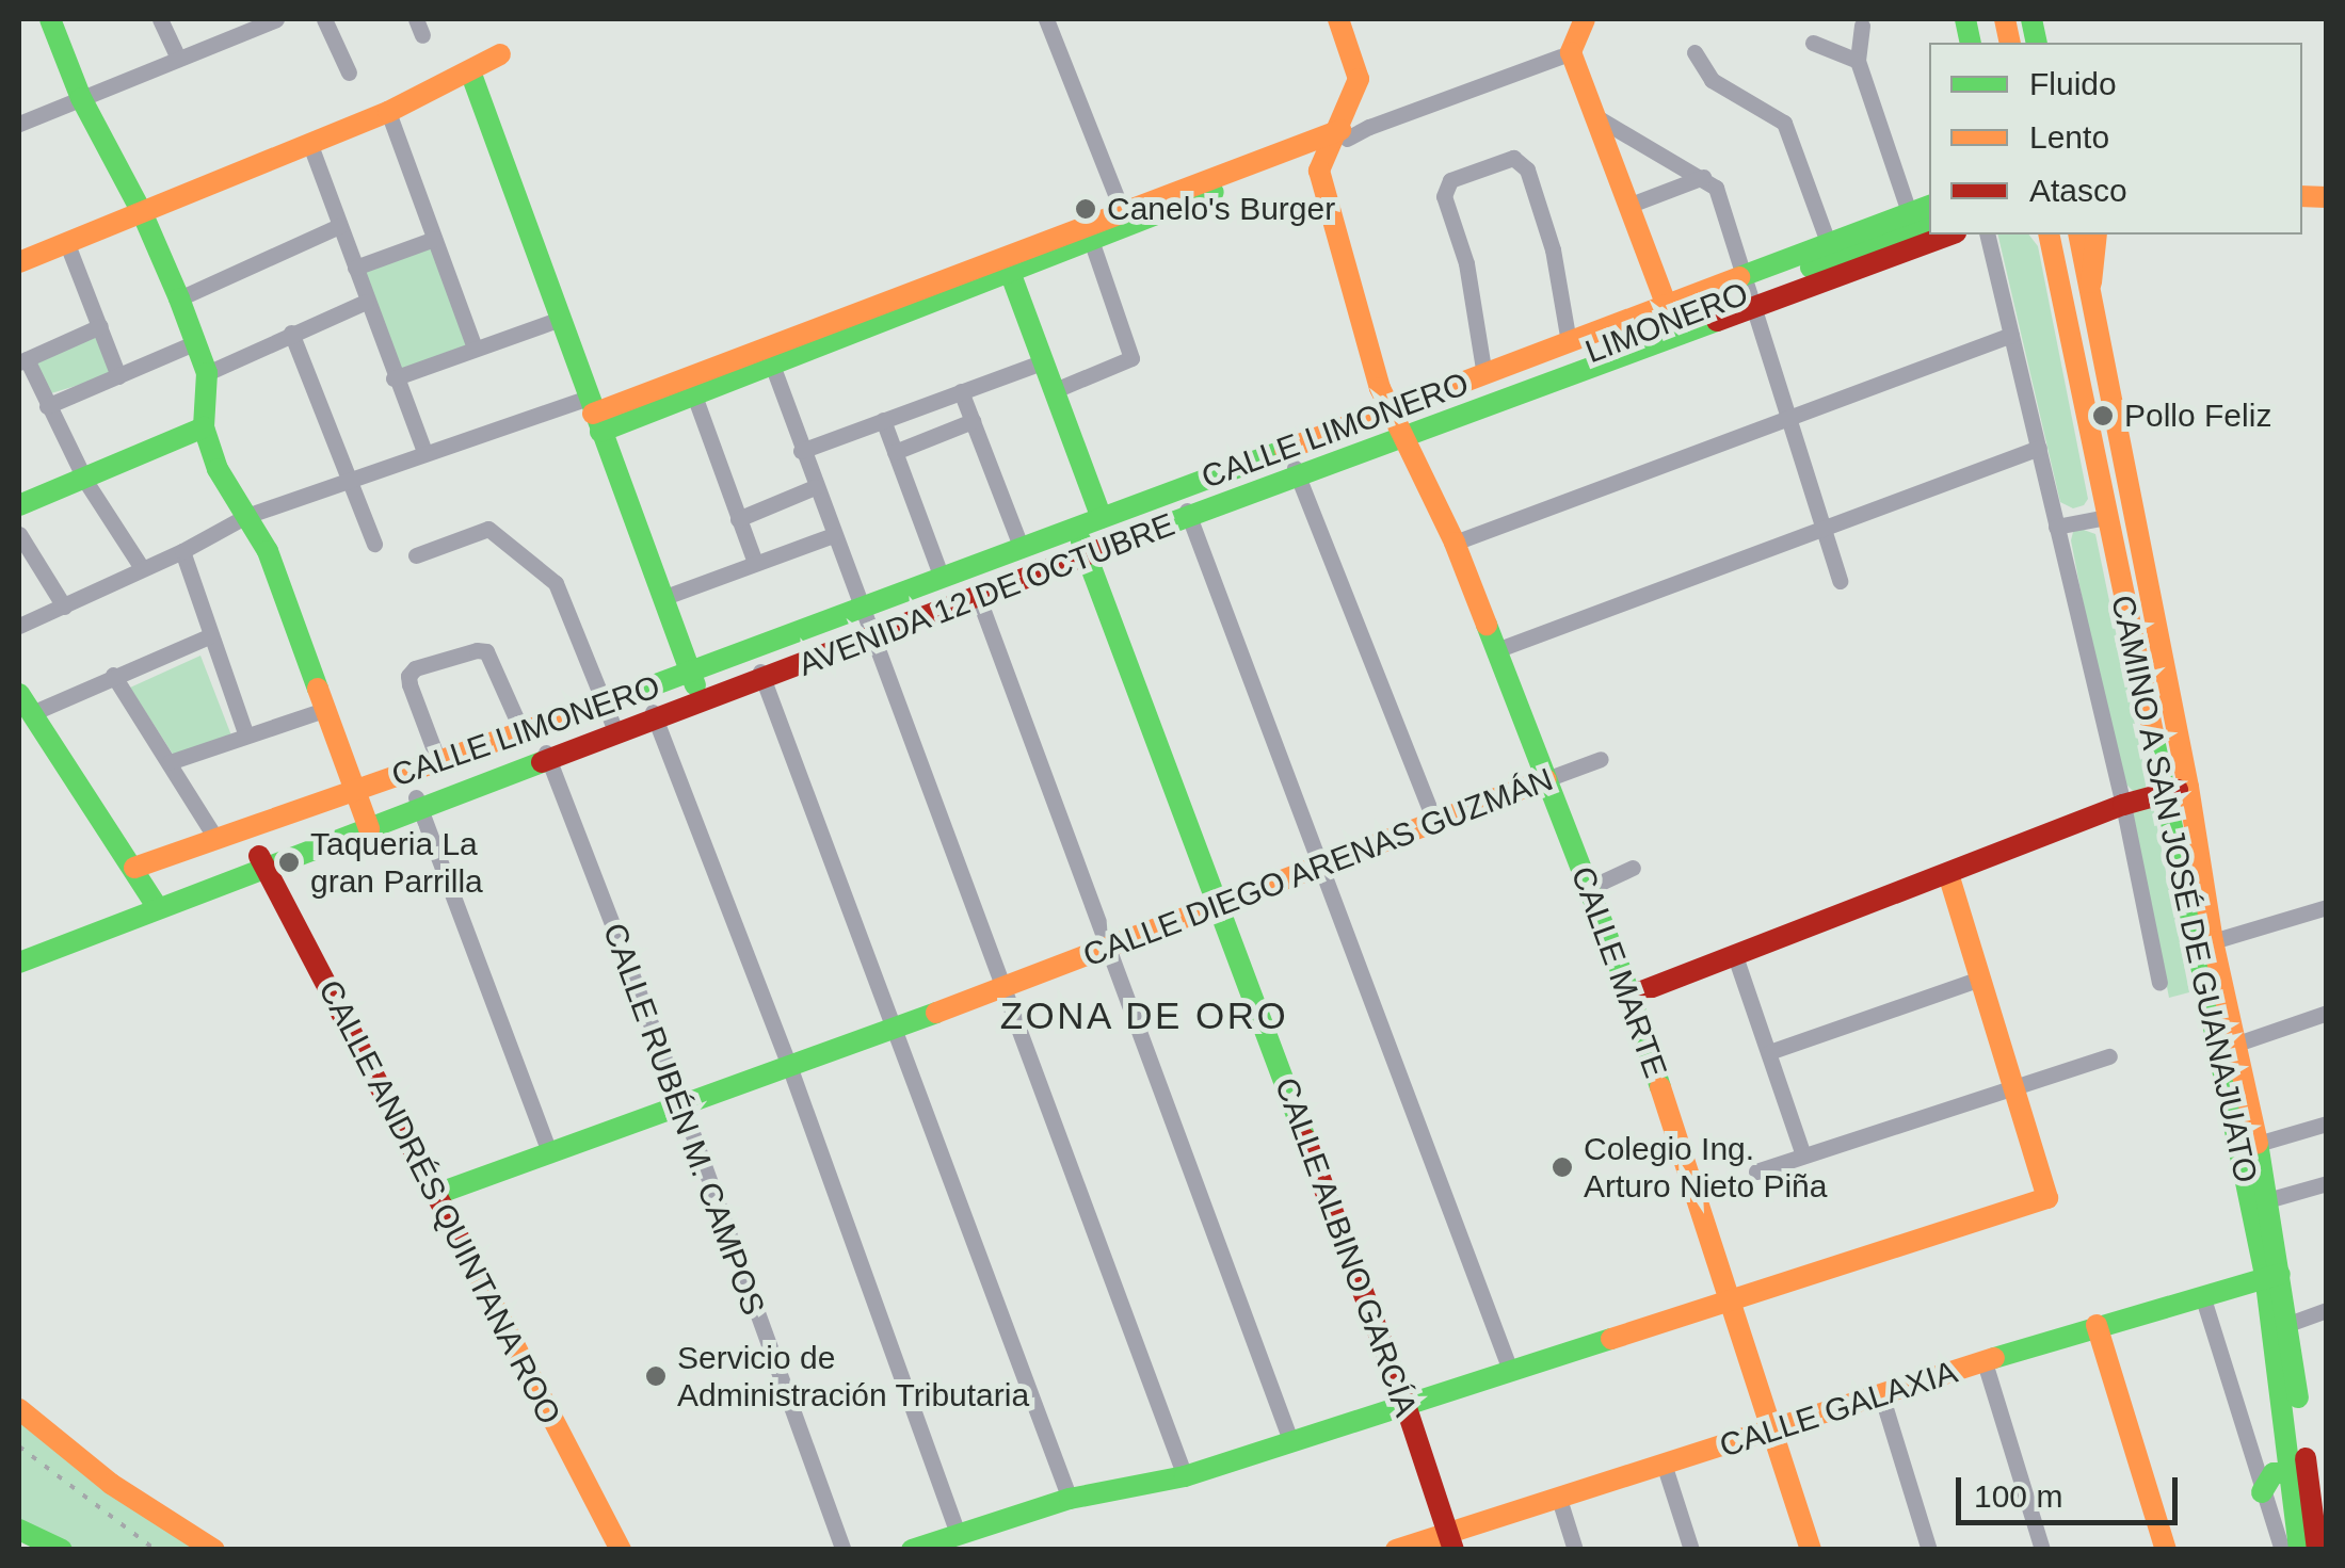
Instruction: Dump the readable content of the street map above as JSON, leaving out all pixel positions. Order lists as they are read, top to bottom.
{
  "streets": {
    "street": [
      "LIMONERO",
      "CALLE LIMONERO",
      "AVENIDA 12 DE OCTUBRE",
      "CALLE DIEGO ARENAS GUZMÁN",
      "CAMINO A SAN JOSÉ DE GUANAJUATO",
      "CALLE MARTE",
      "CALLE RUBÉN M. CAMPOS",
      "CALLE ANDRÉS QUINTANA ROO",
      "CALLE ALBINO GARCÍA",
      "CALLE GALAXIA"
    ]
  },
  "crossings": [
    ["LIMONERO", "CALLE LIMONERO"],
    ["LIMONERO", "AVENIDA 12 DE OCTUBRE"],
    ["CALLE LIMONERO", "AVENIDA 12 DE OCTUBRE"],
    ["CALLE LIMONERO", "CALLE MARTE"],
    ["CALLE LIMONERO", "CALLE ALBINO GARCÍA"],
    ["AVENIDA 12 DE OCTUBRE", "CALLE MARTE"],
    ["AVENIDA 12 DE OCTUBRE", "CALLE RUBÉN M. CAMPOS"],
    ["AVENIDA 12 DE OCTUBRE", "CALLE ANDRÉS QUINTANA ROO"],
    ["AVENIDA 12 DE OCTUBRE", "CALLE ALBINO GARCÍA"],
    ["CALLE DIEGO ARENAS GUZMÁN", "CALLE MARTE"],
    ["CALLE DIEGO ARENAS GUZMÁN", "CALLE RUBÉN M. CAMPOS"],
    ["CALLE DIEGO ARENAS GUZMÁN", "CALLE ANDRÉS QUINTANA ROO"],
    ["CALLE DIEGO ARENAS GUZMÁN", "CALLE ALBINO GARCÍA"],
    ["CAMINO A SAN JOSÉ DE GUANAJUATO", "CALLE GALAXIA"],
    ["CALLE MARTE", "CALLE GALAXIA"],
    ["CALLE ALBINO GARCÍA", "CALLE GALAXIA"]
  ],
  "districts": ["ZONA DE ORO"],
  "places": [
    "Canelo's Burger",
    "Pollo Feliz",
    "Taqueria La gran Parrilla",
    "Colegio Ing. Arturo Nieto Piña",
    "Servicio de Administración Tributaria"
  ],
  "legend": ["Fluido", "Lento", "Atasco"],
  "scale_bar": "100 m"
}
